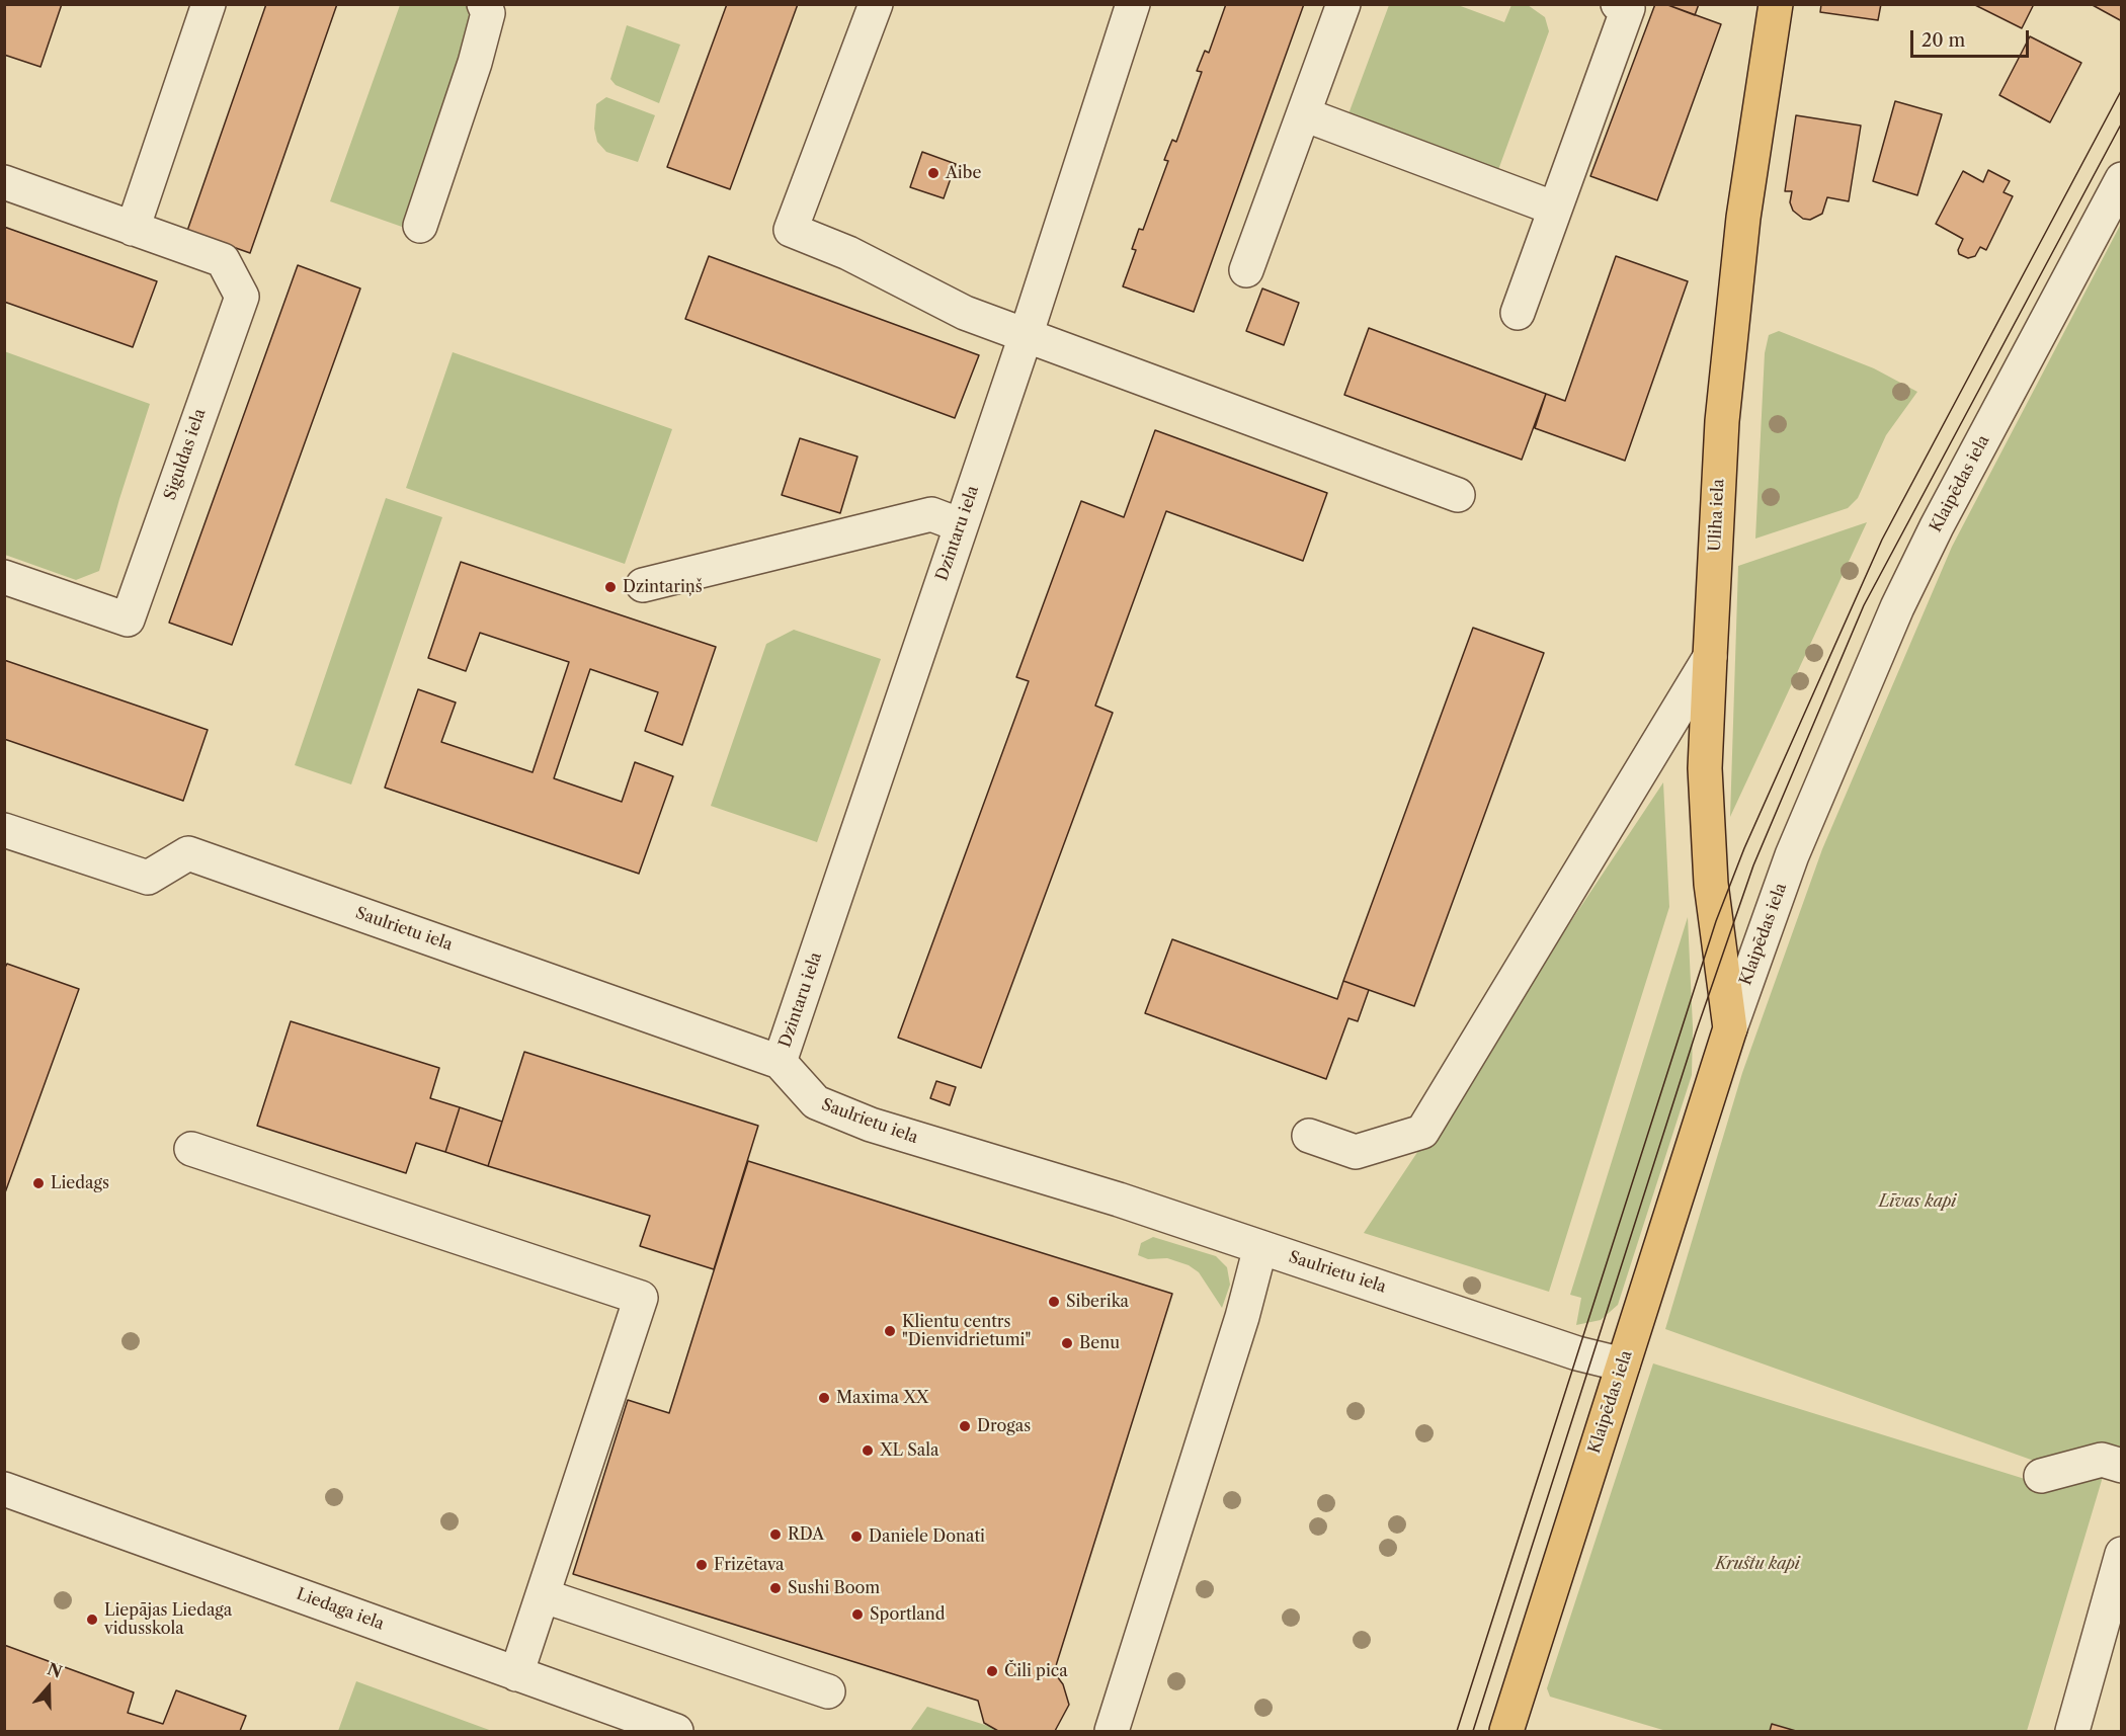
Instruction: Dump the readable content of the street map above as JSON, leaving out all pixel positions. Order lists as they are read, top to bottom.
{
  "streets": {
    "main road": ["Klaipēdas iela", "Uliha iela"],
    "street": [
      "Siguldas iela",
      "Dzintaru iela",
      "Saulrietu iela",
      "Liedaga iela"
    ]
  },
  "crossings": [
    ["Klaipēdas iela", "Uliha iela"],
    ["Klaipēdas iela", "Saulrietu iela"],
    ["Dzintaru iela", "Saulrietu iela"]
  ],
  "parks": ["Līvas kapi", "Krustu kapi"],
  "places": [
    "Aibe",
    "Dzintariņš",
    "Liedags",
    "Siberika",
    "Klientu centrs \"Dienvidrietumi\"",
    "Benu",
    "Maxima XX",
    "Drogas",
    "XL Sala",
    "RDA",
    "Daniele Donati",
    "Frizētava",
    "Sushi Boom",
    "Sportland",
    "Liepājas Liedaga vidusskola",
    "Čili pica"
  ],
  "scale_bar": "20 m",
  "north": "top"
}
